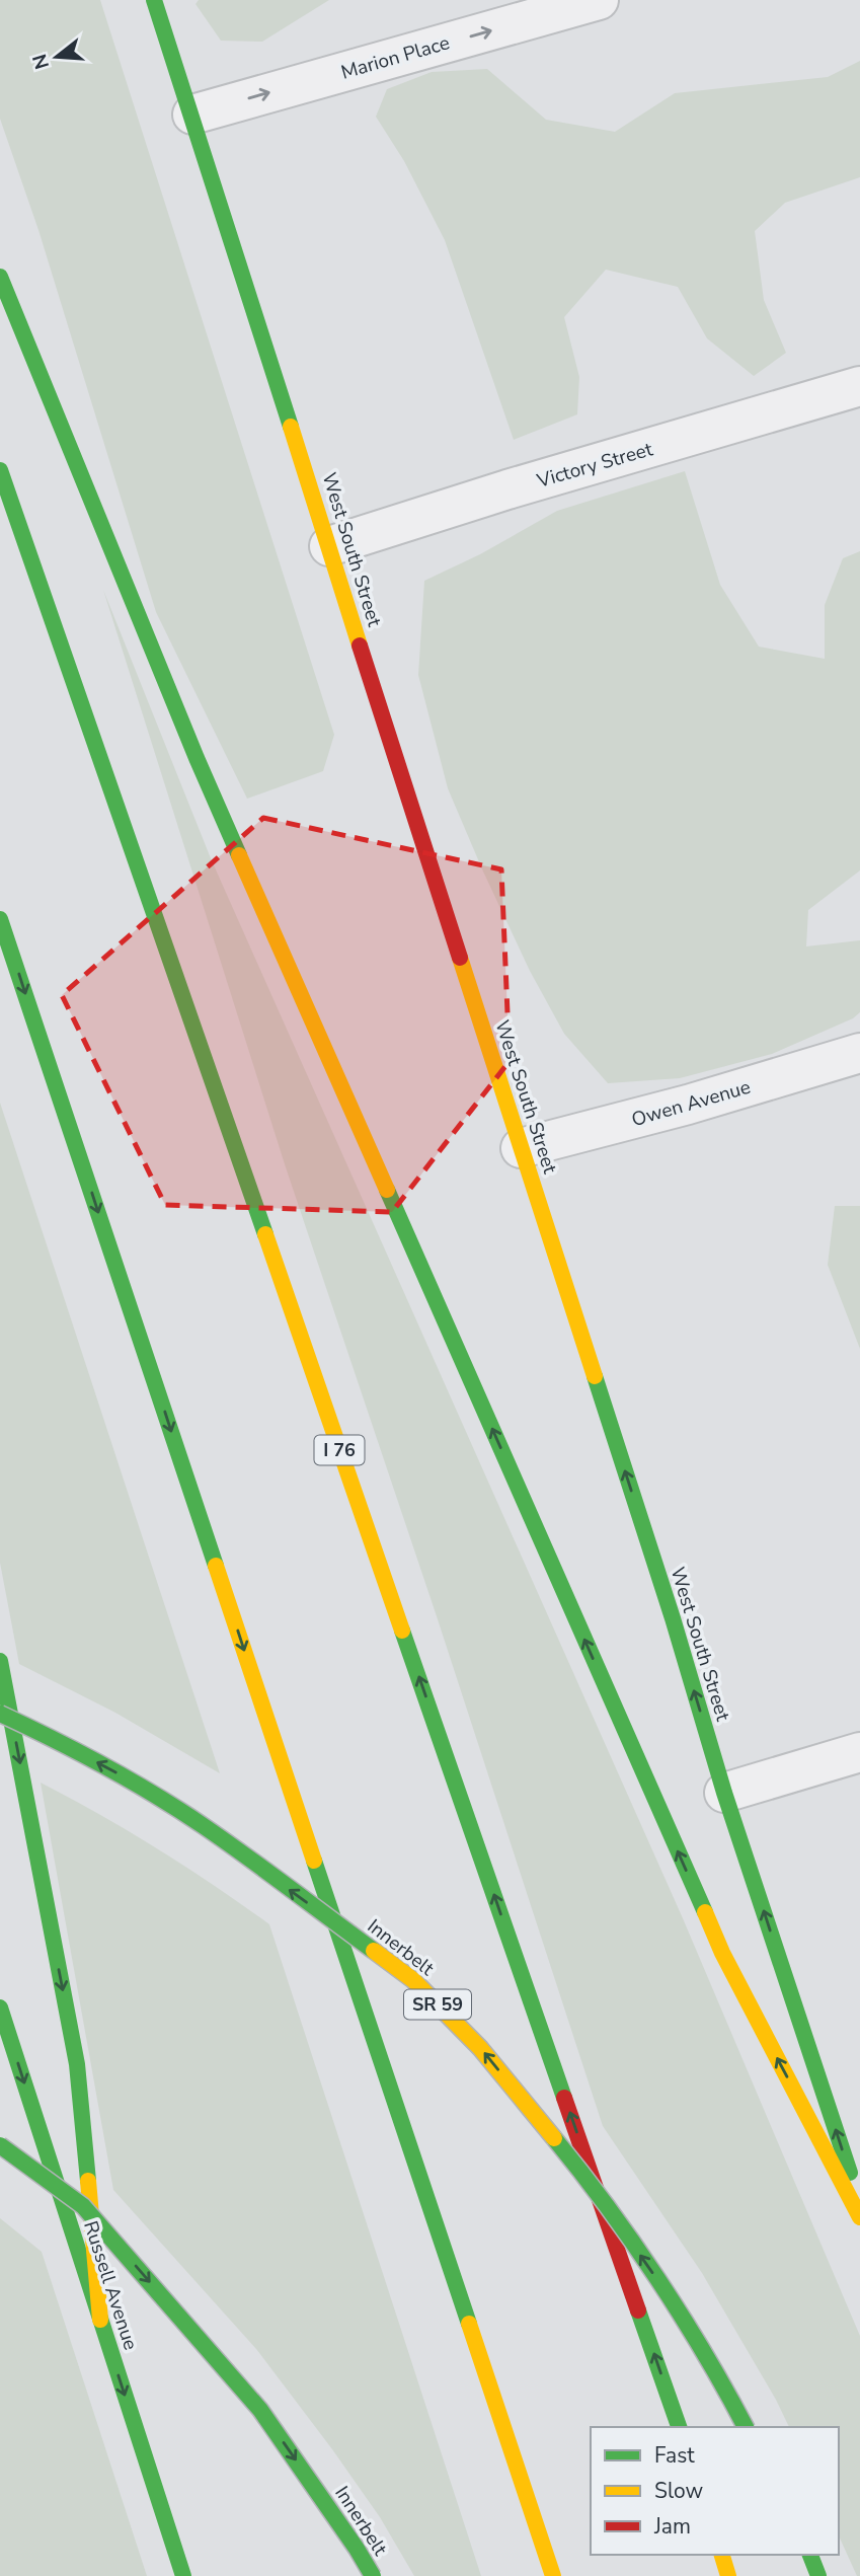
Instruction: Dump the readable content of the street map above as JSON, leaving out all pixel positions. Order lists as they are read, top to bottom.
{
  "streets": {
    "main road": [
      "West South Street",
      "I 76",
      "Innerbelt",
      "SR 59",
      "Russell Avenue"
    ],
    "street": ["Marion Place", "Victory Street", "Owen Avenue"]
  },
  "crossings": [
    ["Marion Place", "West South Street"],
    ["Victory Street", "West South Street"],
    ["West South Street", "Owen Avenue"]
  ],
  "one_way": ["Marion Place"],
  "legend": ["Fast", "Slow", "Jam"],
  "north": "left"
}
